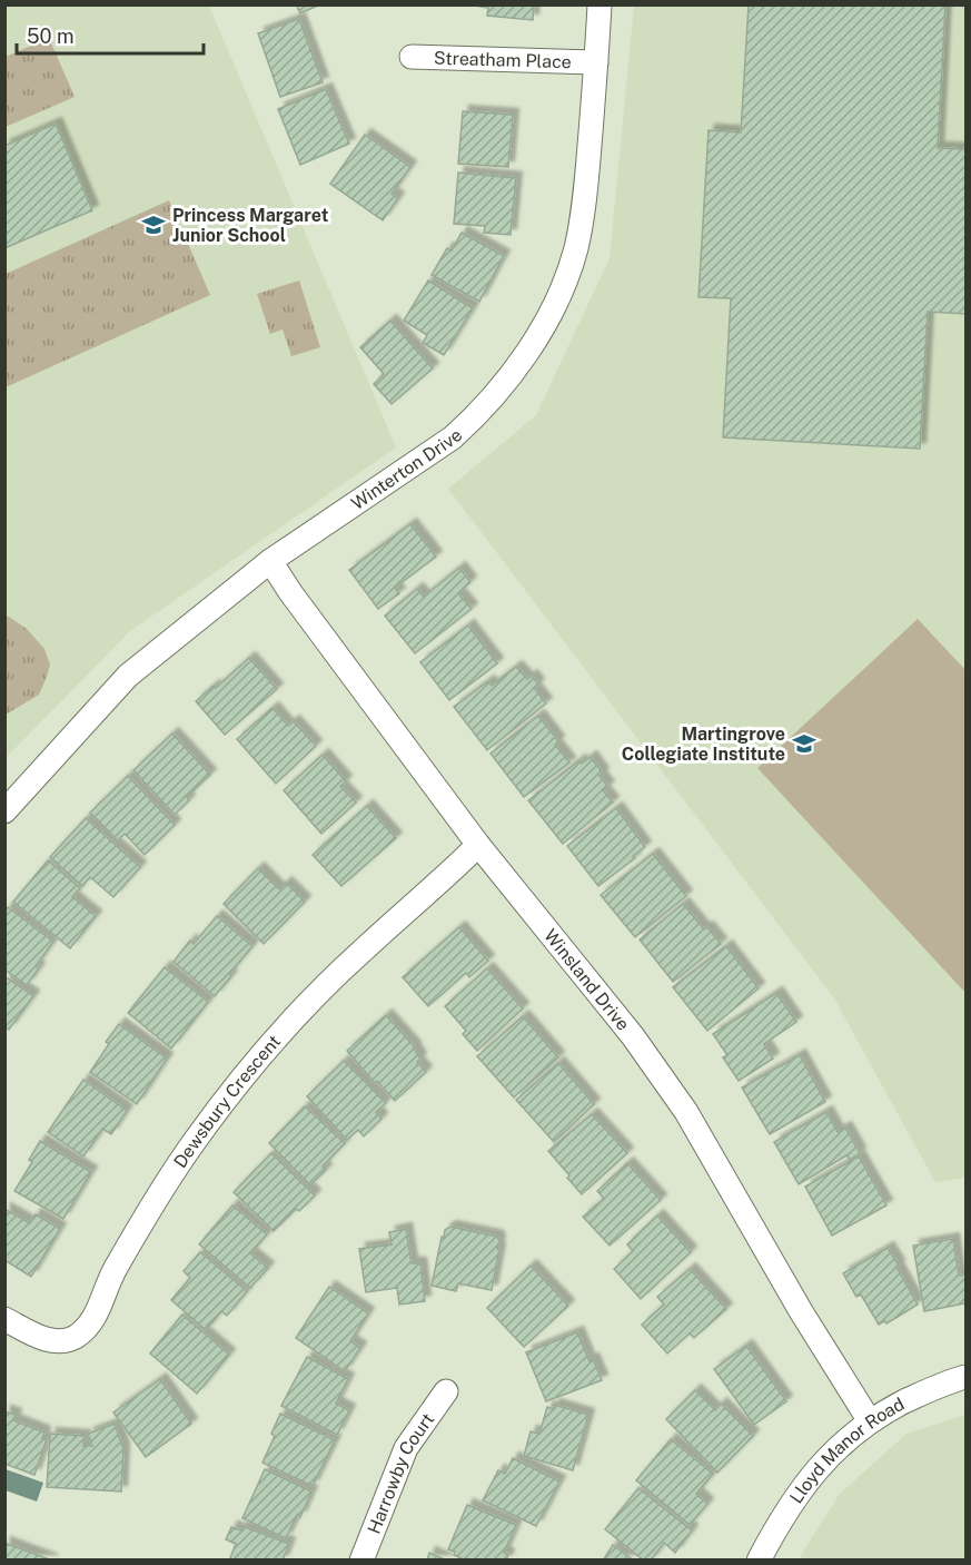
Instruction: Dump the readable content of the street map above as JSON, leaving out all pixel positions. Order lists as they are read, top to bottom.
{
  "streets": {
    "street": [
      "Streatham Place",
      "Winterton Drive",
      "Winsland Drive",
      "Dewsbury Crescent",
      "Lloyd Manor Road",
      "Harrowby Court"
    ]
  },
  "crossings": [
    ["Streatham Place", "Winterton Drive"],
    ["Winterton Drive", "Winsland Drive"],
    ["Winsland Drive", "Dewsbury Crescent"],
    ["Winsland Drive", "Lloyd Manor Road"]
  ],
  "places": {
    "school or university": ["Princess Margaret Junior School", "Martingrove Collegiate Institute"]
  },
  "scale_bar": "50 m"
}
